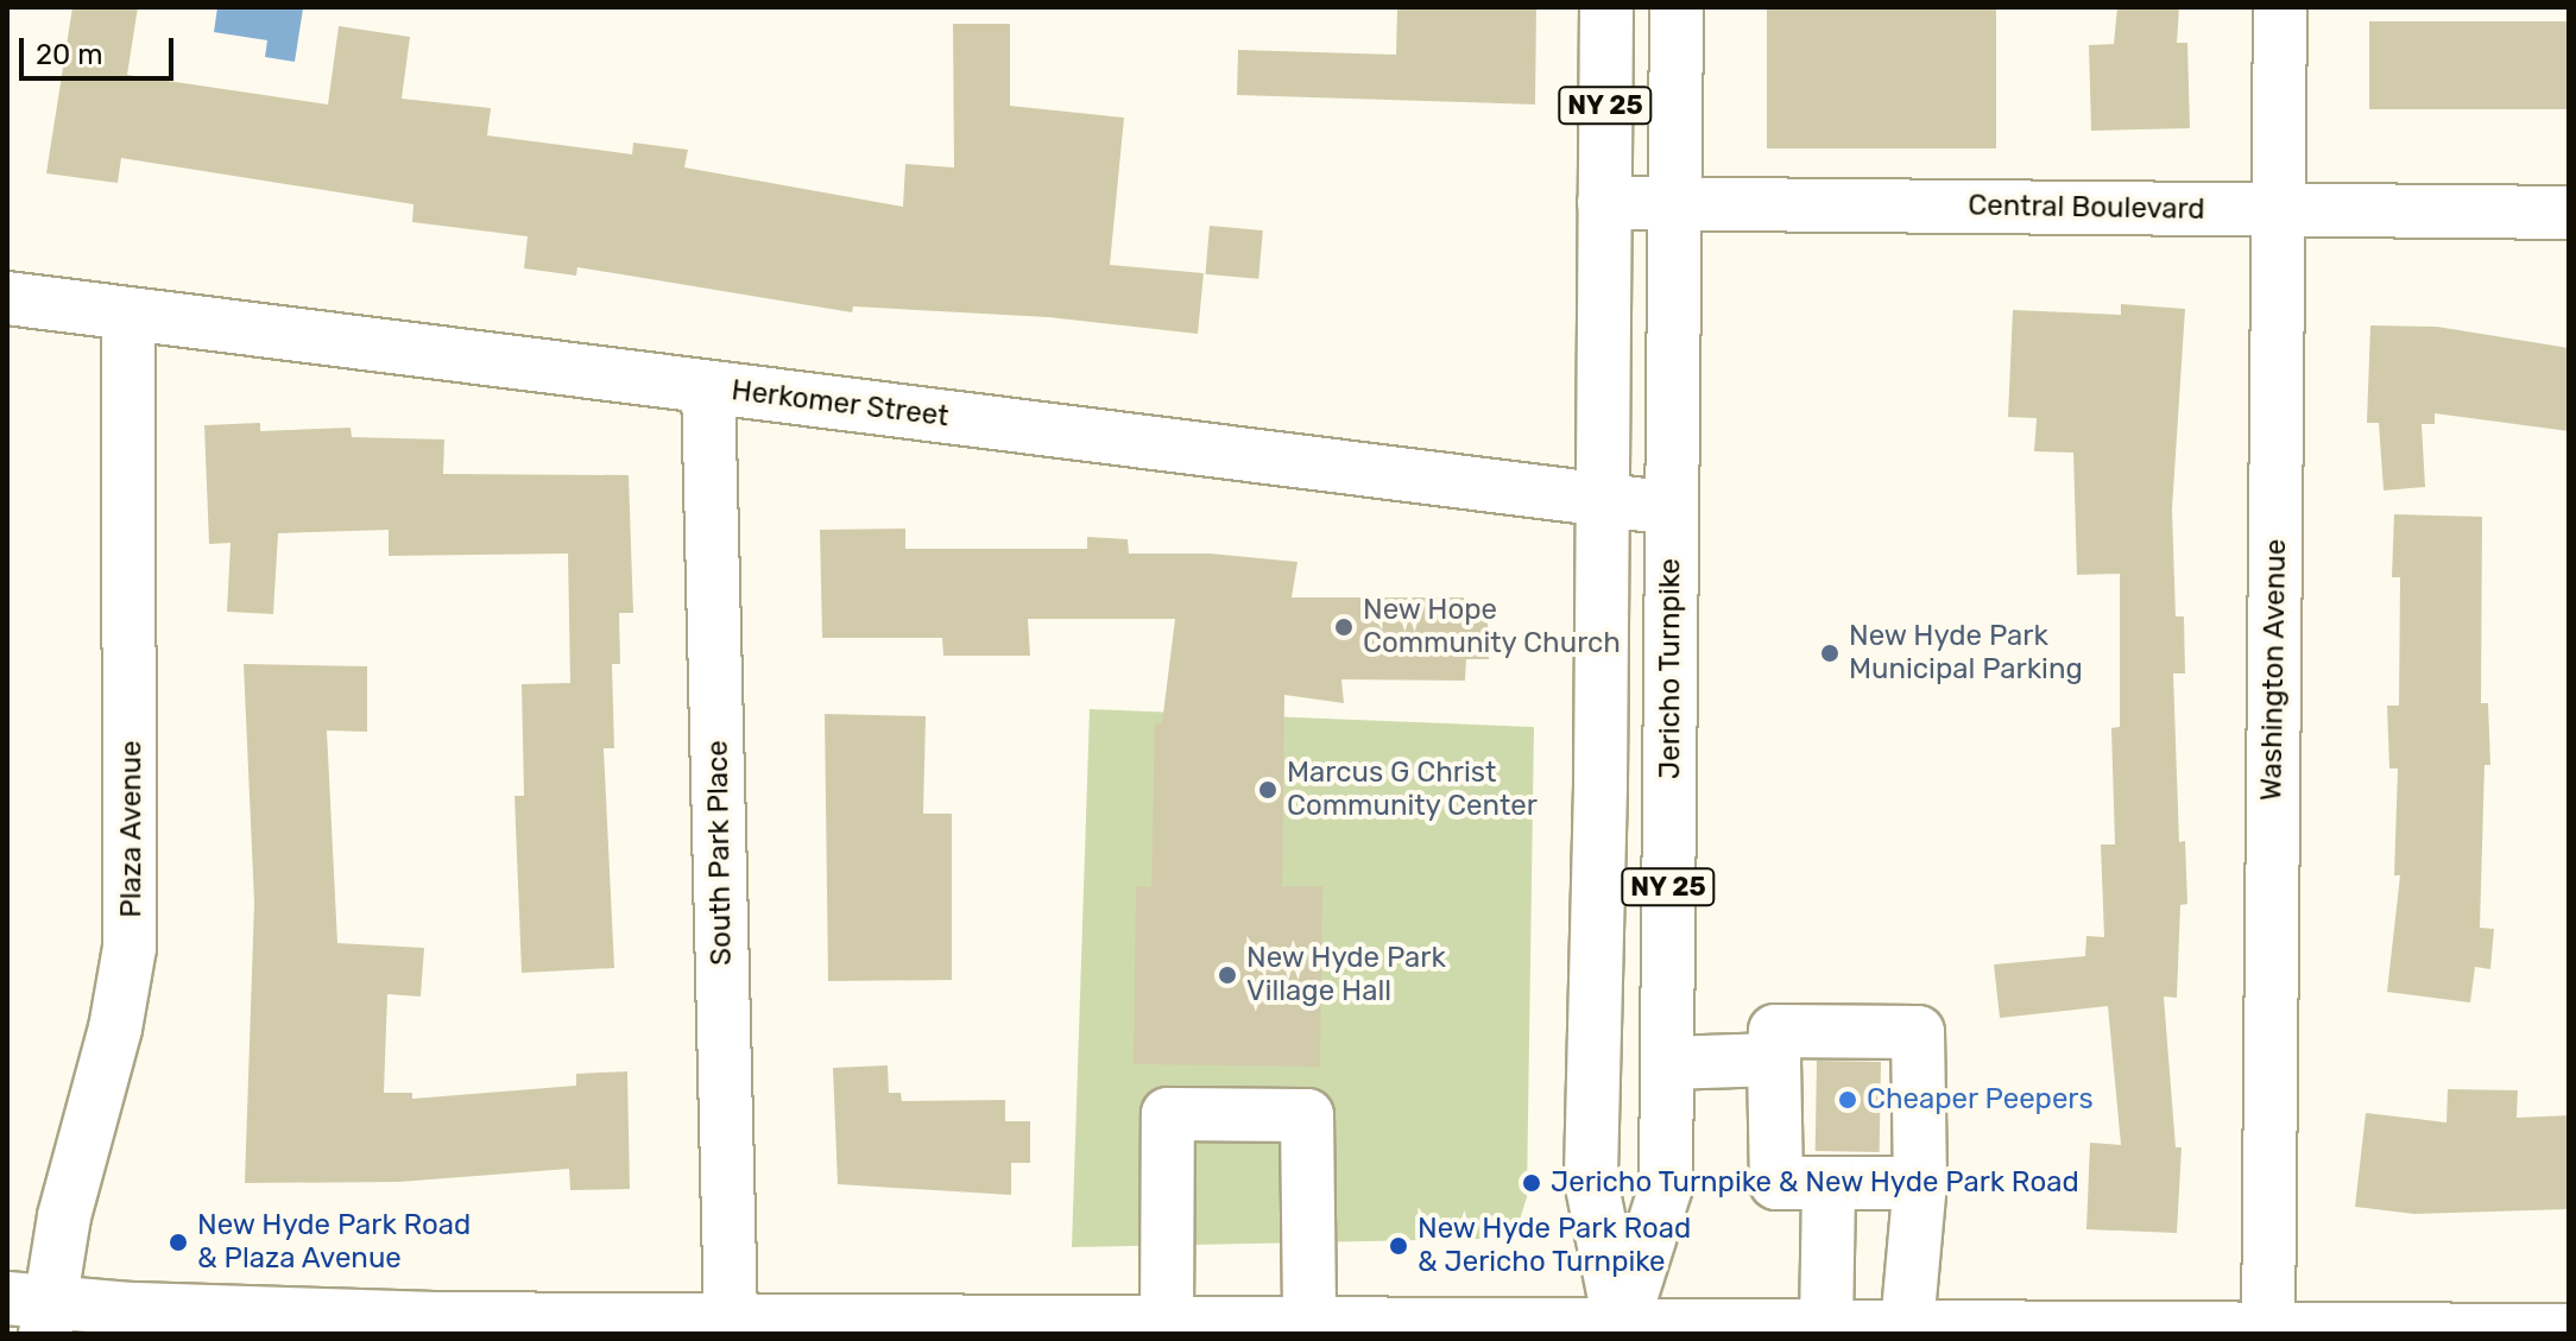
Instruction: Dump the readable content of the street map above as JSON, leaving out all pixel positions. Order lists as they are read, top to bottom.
{
  "streets": {
    "street": [
      "NY 25",
      "Central Boulevard",
      "Herkomer Street",
      "Jericho Turnpike",
      "Washington Avenue",
      "Plaza Avenue",
      "South Park Place"
    ]
  },
  "crossings": [
    ["NY 25", "Central Boulevard"],
    ["NY 25", "Herkomer Street"],
    ["NY 25", "Jericho Turnpike"],
    ["Central Boulevard", "Jericho Turnpike"],
    ["Central Boulevard", "Washington Avenue"],
    ["Herkomer Street", "Jericho Turnpike"],
    ["Herkomer Street", "Plaza Avenue"],
    ["Herkomer Street", "South Park Place"]
  ],
  "places": [
    "New Hope Community Church",
    "New Hyde Park Municipal Parking",
    "Marcus G Christ Community Center",
    "New Hyde Park Village Hall",
    "Cheaper Peepers",
    "Jericho Turnpike & New Hyde Park Road",
    "New Hyde Park Road & Plaza Avenue",
    "New Hyde Park Road & Jericho Turnpike"
  ],
  "scale_bar": "20 m"
}
